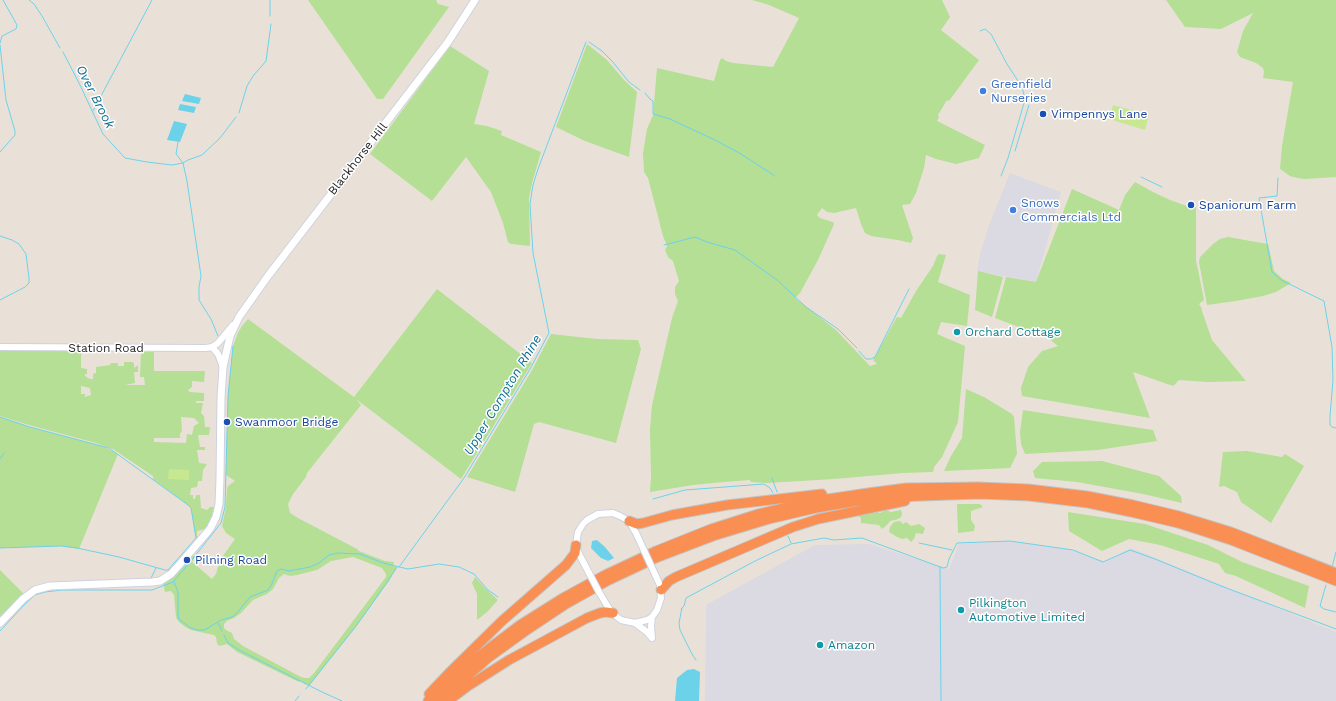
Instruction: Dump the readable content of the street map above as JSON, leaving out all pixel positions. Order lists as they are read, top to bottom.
{
  "streets": {
    "main road": ["Blackhorse Hill"],
    "street": ["Station Road"]
  },
  "water": ["Over Brook", "Upper Compton Rhine"],
  "places": [
    "Greenfield Nurseries",
    "Vimpennys Lane",
    "Spaniorum Farm",
    "Snows Commercials Ltd",
    "Orchard Cottage",
    "Swanmoor Bridge",
    "Pilning Road",
    "Pilkington Automotive Limited",
    "Amazon"
  ]
}
